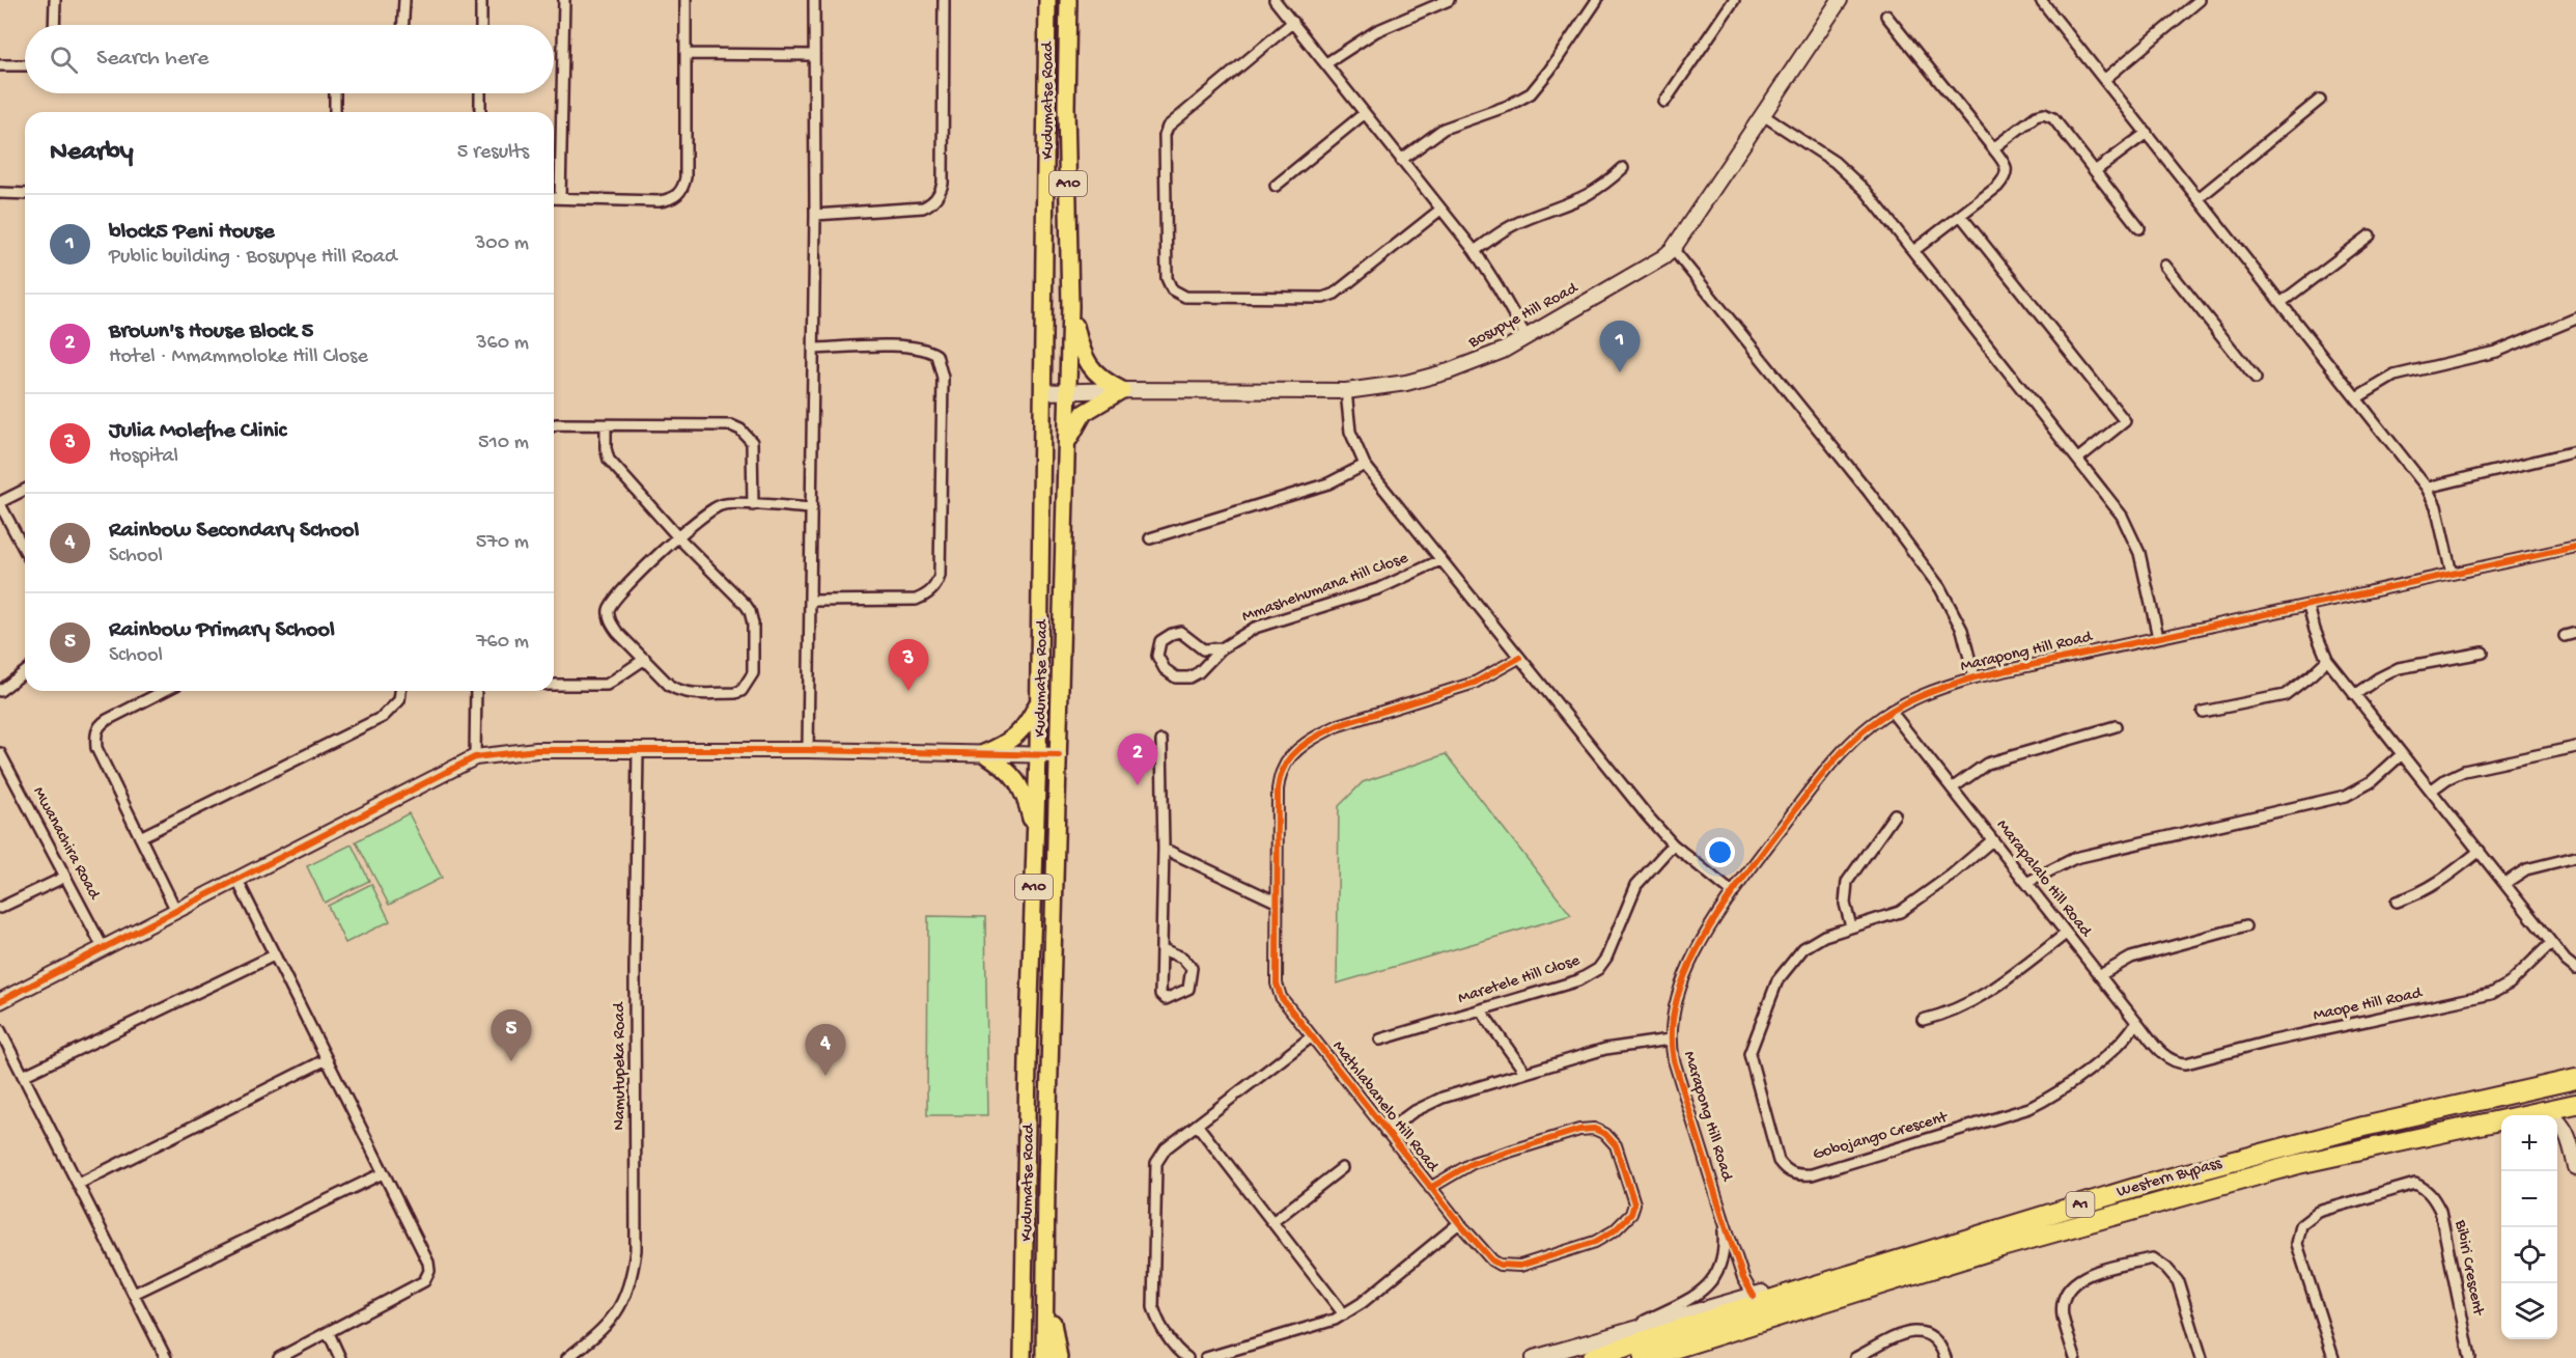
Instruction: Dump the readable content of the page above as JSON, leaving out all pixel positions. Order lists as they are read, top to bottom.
{
  "streets": {
    "highway": ["Western Bypass", "A1"],
    "main road": ["Kudumatse Road", "A10"],
    "street": [
      "Bosupye Hill Road",
      "Mmashehumana Hill Close",
      "Marapong Hill Road",
      "Mwanachira Road",
      "Marapalalo Hill Road",
      "Maretele Hill Close",
      "Maope Hill Road",
      "Namutupeka Road",
      "Mathlabanelo Hill Road",
      "Gobojango Crescent",
      "Bibiri Crescent"
    ]
  },
  "crossings": [
    ["Kudumatse Road", "Bosupye Hill Road"],
    ["Marapong Hill Road", "Marapalalo Hill Road"],
    ["Marapalalo Hill Road", "Maope Hill Road"],
    ["Marapalalo Hill Road", "Gobojango Crescent"]
  ],
  "page": {
    "search": "Search here",
    "heading": ["Nearby", "5 results"],
    "list": [
      {
        "mark": "1",
        "name": "block5 Peni House",
        "note": "Public building · Bosupye Hill Road",
        "value": "300 m"
      },
      {
        "mark": "2",
        "name": "Brown's House Block 5",
        "note": "Hotel · Mmammoloke Hill Close",
        "value": "360 m"
      },
      {
        "mark": "3",
        "name": "Julia Molefhe Clinic",
        "note": "Hospital",
        "value": "510 m"
      },
      {
        "mark": "4",
        "name": "Rainbow Secondary School",
        "note": "School",
        "value": "570 m"
      },
      {
        "mark": "5",
        "name": "Rainbow Primary School",
        "note": "School",
        "value": "760 m"
      }
    ],
    "pins": [
      "1",
      "3",
      "2",
      "5",
      "4"
    ],
    "map_buttons": ["+", "−"]
  }
}
